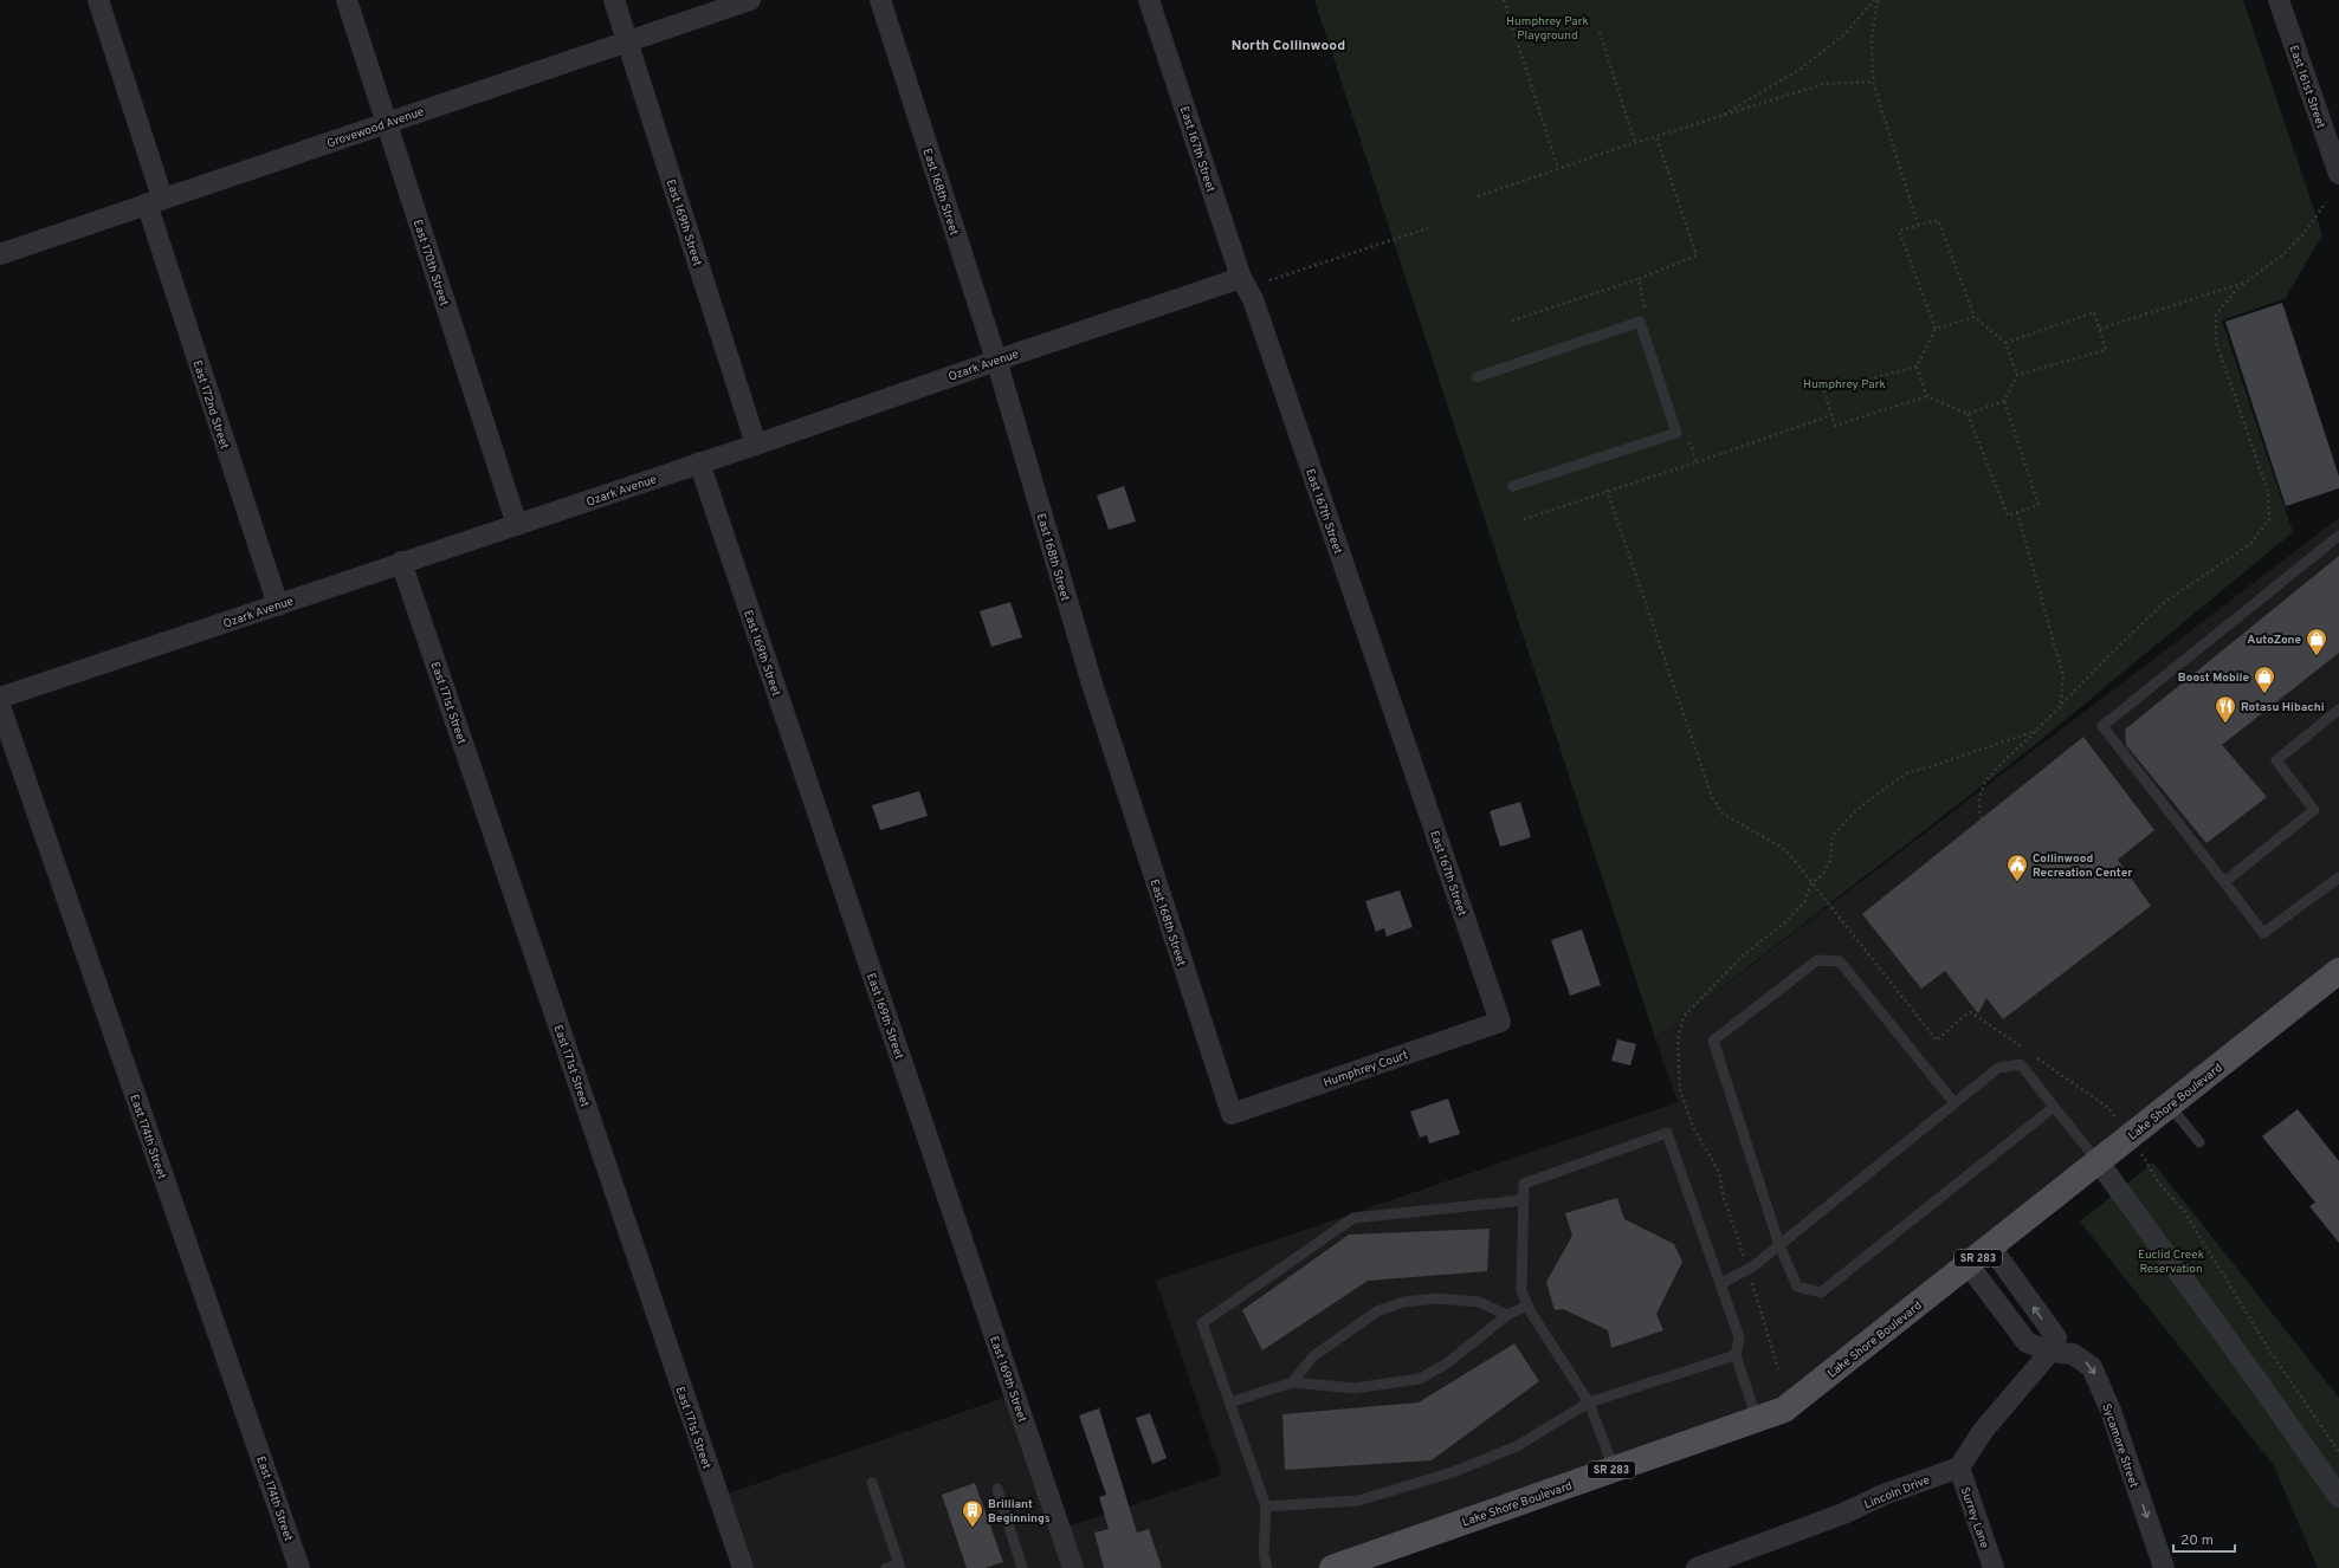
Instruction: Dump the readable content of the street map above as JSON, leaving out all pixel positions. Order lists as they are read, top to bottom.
{
  "streets": {
    "main road": ["Lake Shore Boulevard", "SR 283"],
    "street": [
      "East 161st Street",
      "Grovewood Avenue",
      "East 167th Street",
      "East 168th Street",
      "East 169th Street",
      "East 170th Street",
      "Ozark Avenue",
      "East 172nd Street",
      "East 171st Street",
      "Humphrey Court",
      "East 174th Street",
      "Sycamore Street",
      "Lincoln Drive",
      "Surrey Lane"
    ]
  },
  "crossings": [
    ["Grovewood Avenue", "East 169th Street"],
    ["Grovewood Avenue", "East 170th Street"],
    ["Grovewood Avenue", "East 172nd Street"],
    ["East 167th Street", "Ozark Avenue"],
    ["East 167th Street", "Humphrey Court"],
    ["East 168th Street", "Ozark Avenue"],
    ["East 168th Street", "Humphrey Court"],
    ["East 169th Street", "Ozark Avenue"],
    ["East 170th Street", "Ozark Avenue"],
    ["Ozark Avenue", "East 172nd Street"],
    ["Ozark Avenue", "East 171st Street"],
    ["Lake Shore Boulevard", "Sycamore Street"],
    ["Lincoln Drive", "Surrey Lane"]
  ],
  "districts": ["North Collinwood"],
  "parks": ["Humphrey Park Playground", "Humphrey Park", "Euclid Creek Reservation"],
  "places": {
    "shop": ["AutoZone", "Boost Mobile"],
    "restaurant": ["Rotasu Hibachi"],
    "public building": ["Collinwood Recreation Center"],
    "building": ["Brilliant Beginnings"]
  },
  "scale_bar": "20 m"
}
